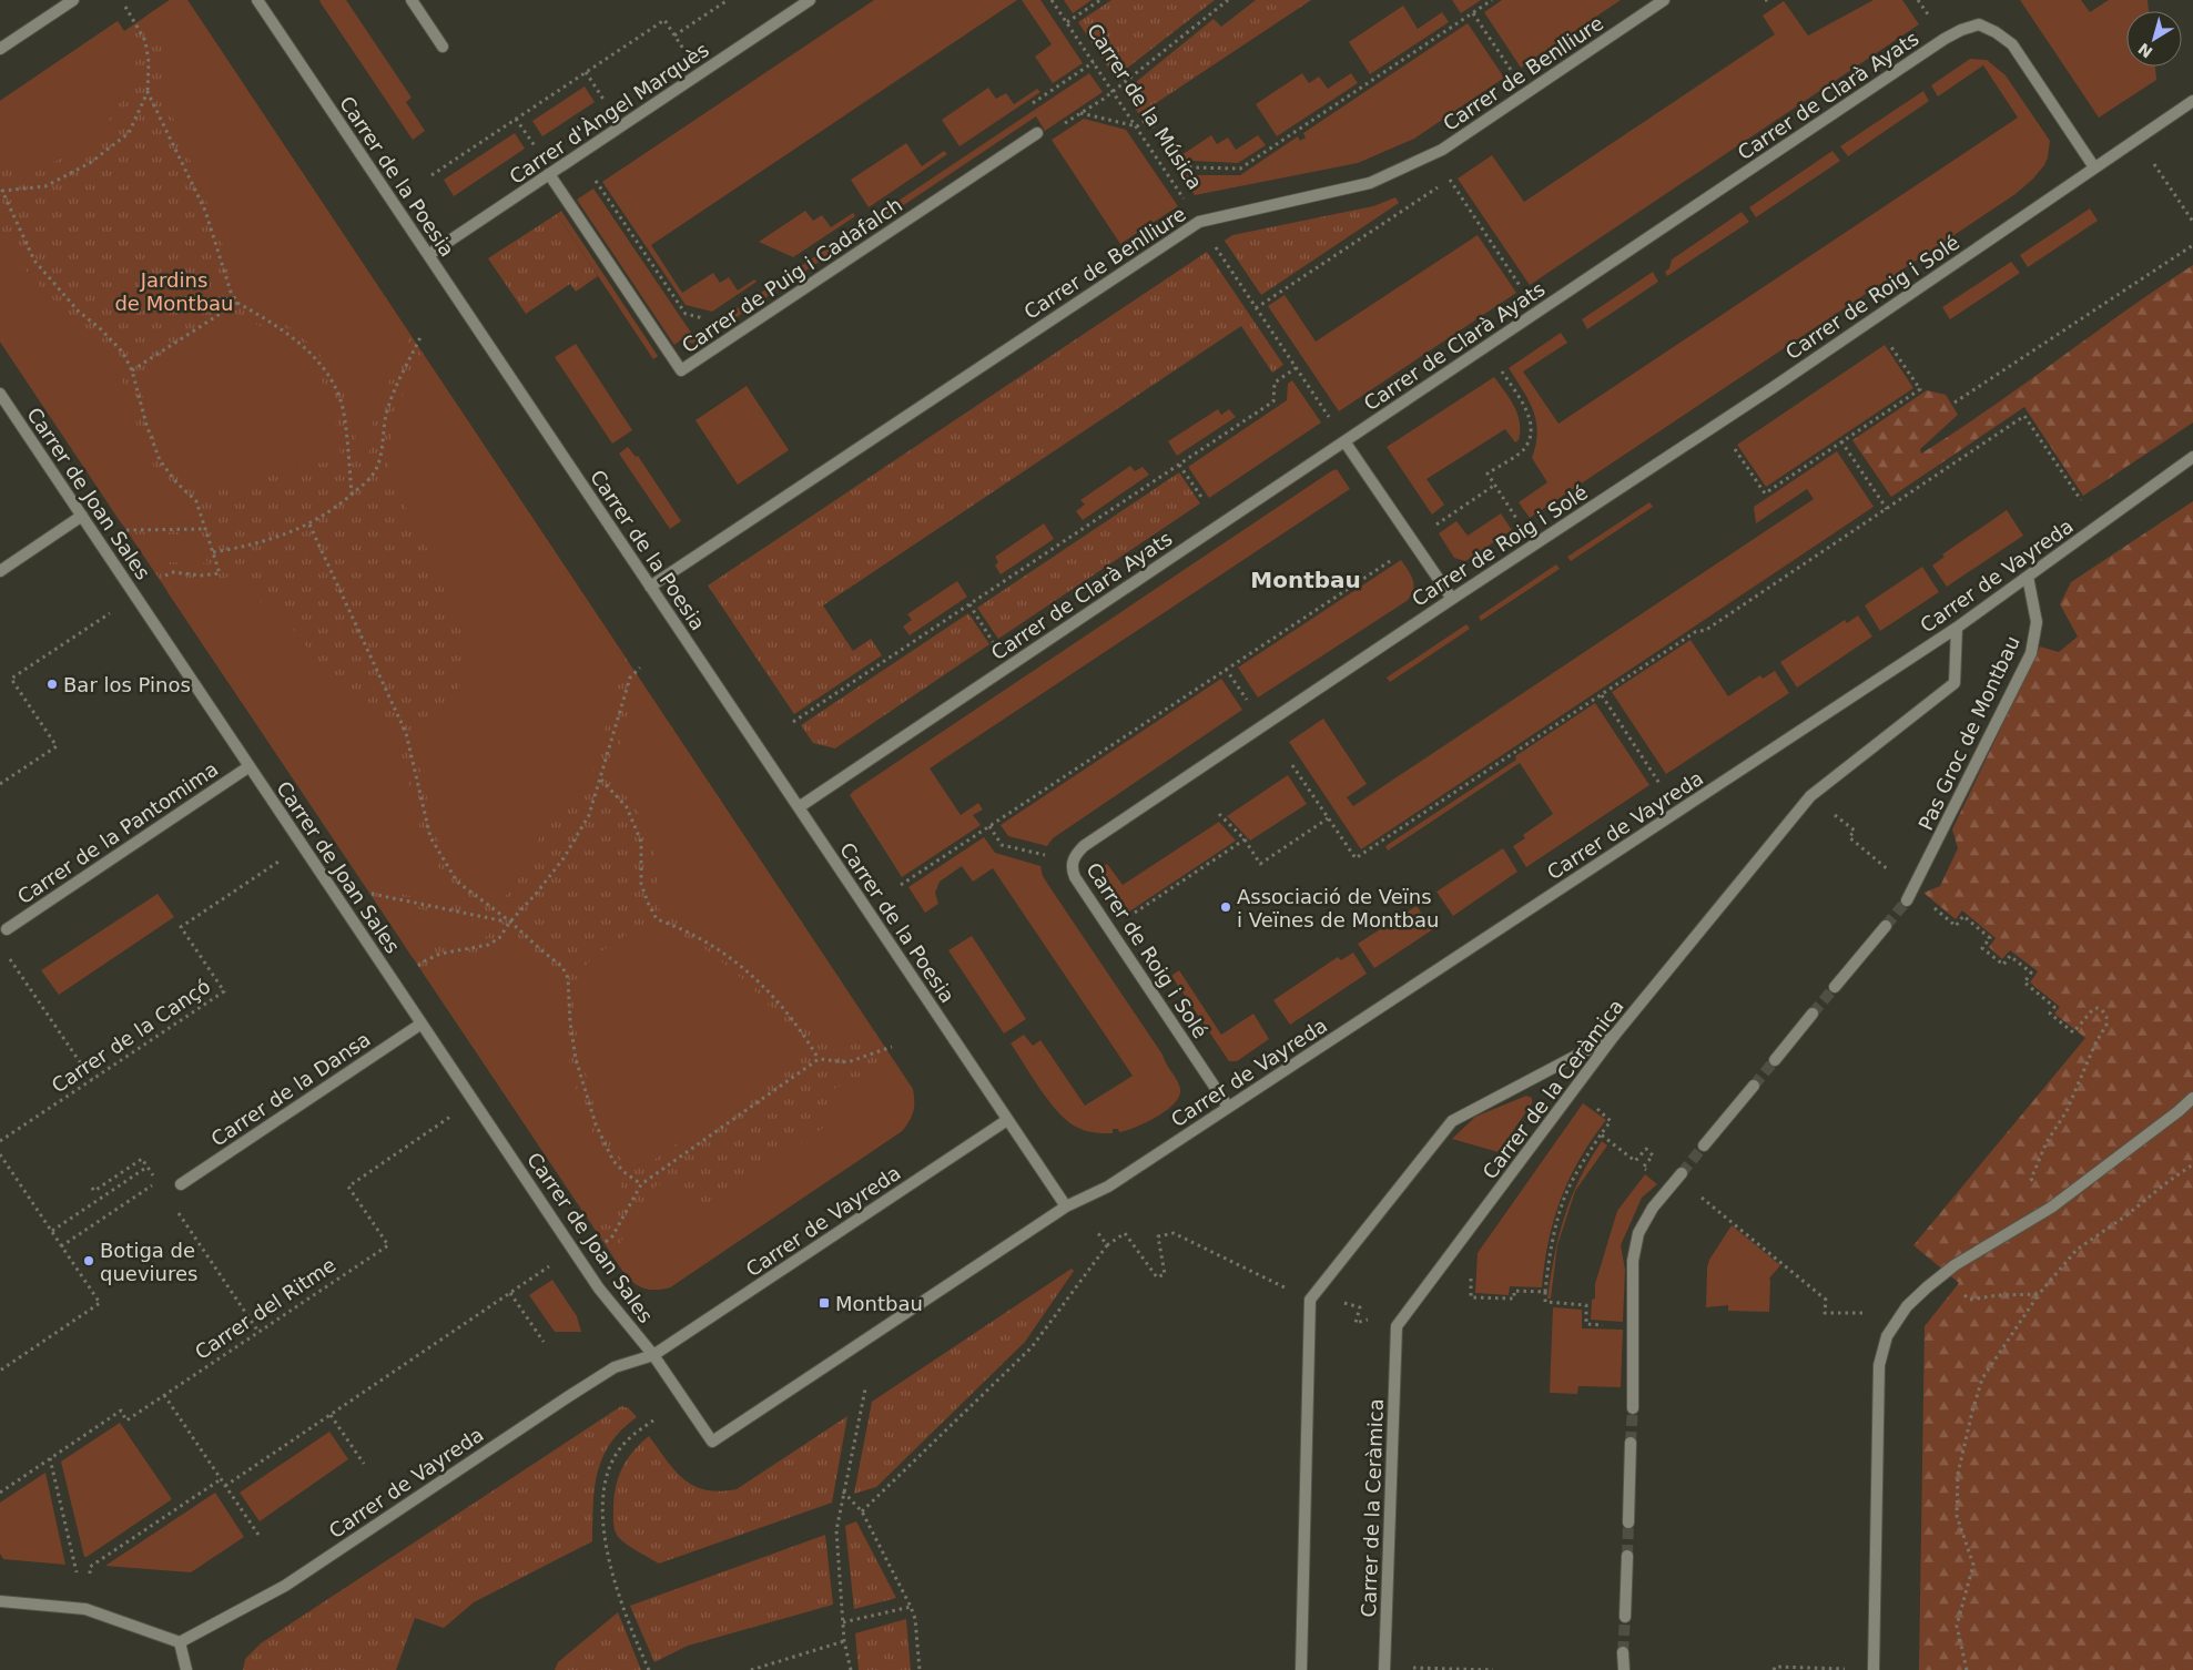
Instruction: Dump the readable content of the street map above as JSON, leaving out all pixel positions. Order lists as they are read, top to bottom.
{
  "streets": {
    "street": [
      "Carrer de Benlliure",
      "Carrer de Clarà Ayats",
      "Carrer d'Àngel Marquès",
      "Carrer de la Poesia",
      "Carrer de Puig i Cadafalch",
      "Carrer de Roig i Solé",
      "Carrer de Joan Sales",
      "Carrer de Vayreda",
      "Pas Groc de Montbau",
      "Carrer de la Pantomima",
      "Carrer de la Dansa",
      "Carrer de la Ceràmica"
    ],
    "path": ["Carrer de la Música", "Carrer de la Cançó", "Carrer del Ritme"]
  },
  "crossings": [
    ["Carrer de Benlliure", "Carrer de la Poesia"],
    ["Carrer de Clarà Ayats", "Carrer de la Poesia"],
    ["Carrer de Clarà Ayats", "Carrer de Roig i Solé"],
    ["Carrer d'Àngel Marquès", "Carrer de la Poesia"],
    ["Carrer d'Àngel Marquès", "Carrer de Puig i Cadafalch"],
    ["Carrer de la Poesia", "Carrer de Vayreda"],
    ["Carrer de Roig i Solé", "Carrer de Vayreda"],
    ["Carrer de Joan Sales", "Carrer de Vayreda"],
    ["Carrer de Joan Sales", "Carrer de la Pantomima"],
    ["Carrer de Joan Sales", "Carrer de la Dansa"],
    ["Carrer de Vayreda", "Pas Groc de Montbau"],
    ["Carrer de Vayreda", "Carrer de la Ceràmica"]
  ],
  "districts": ["Montbau"],
  "parks": ["Jardins de Montbau"],
  "places": {
    "other": ["Bar los Pinos", "Associació de Veïns i Veïnes de Montbau", "Botiga de queviures"],
    "transit": ["Montbau"]
  },
  "north": "bottom left"
}
